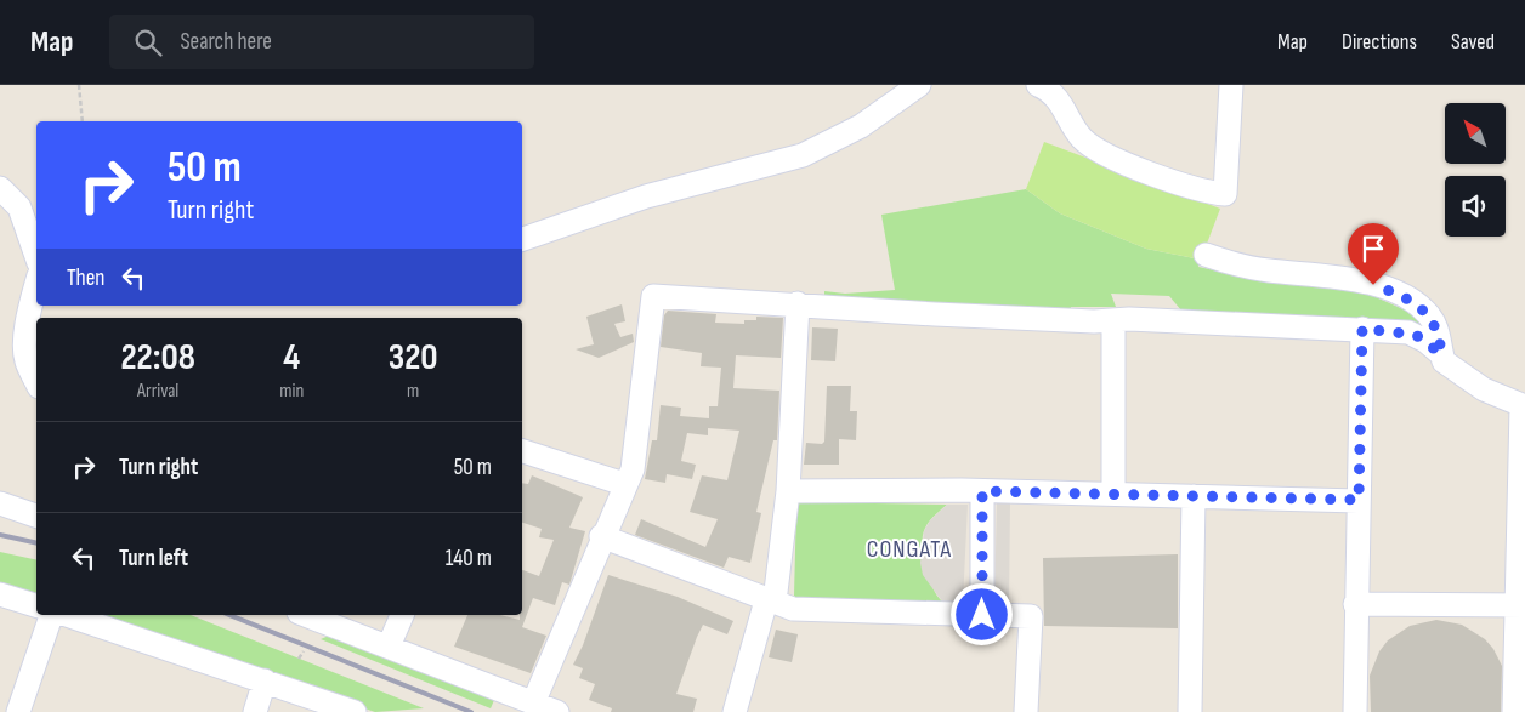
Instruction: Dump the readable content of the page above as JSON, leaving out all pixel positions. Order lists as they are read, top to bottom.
{
  "districts": ["CONGATA"],
  "north": "top left",
  "page": {
    "header": "Map",
    "search": "Search here",
    "nav": ["Map", "Directions", "Saved"],
    "turn": ["50 m", "Turn right"],
    "then": "Then",
    "eta": [
      "22:08",
      "Arrival",
      "4",
      "min",
      "320",
      "m"
    ],
    "list": [
      {
        "name": "Turn right",
        "value": "50 m"
      },
      {
        "name": "Turn left",
        "value": "140 m"
      }
    ]
  }
}
